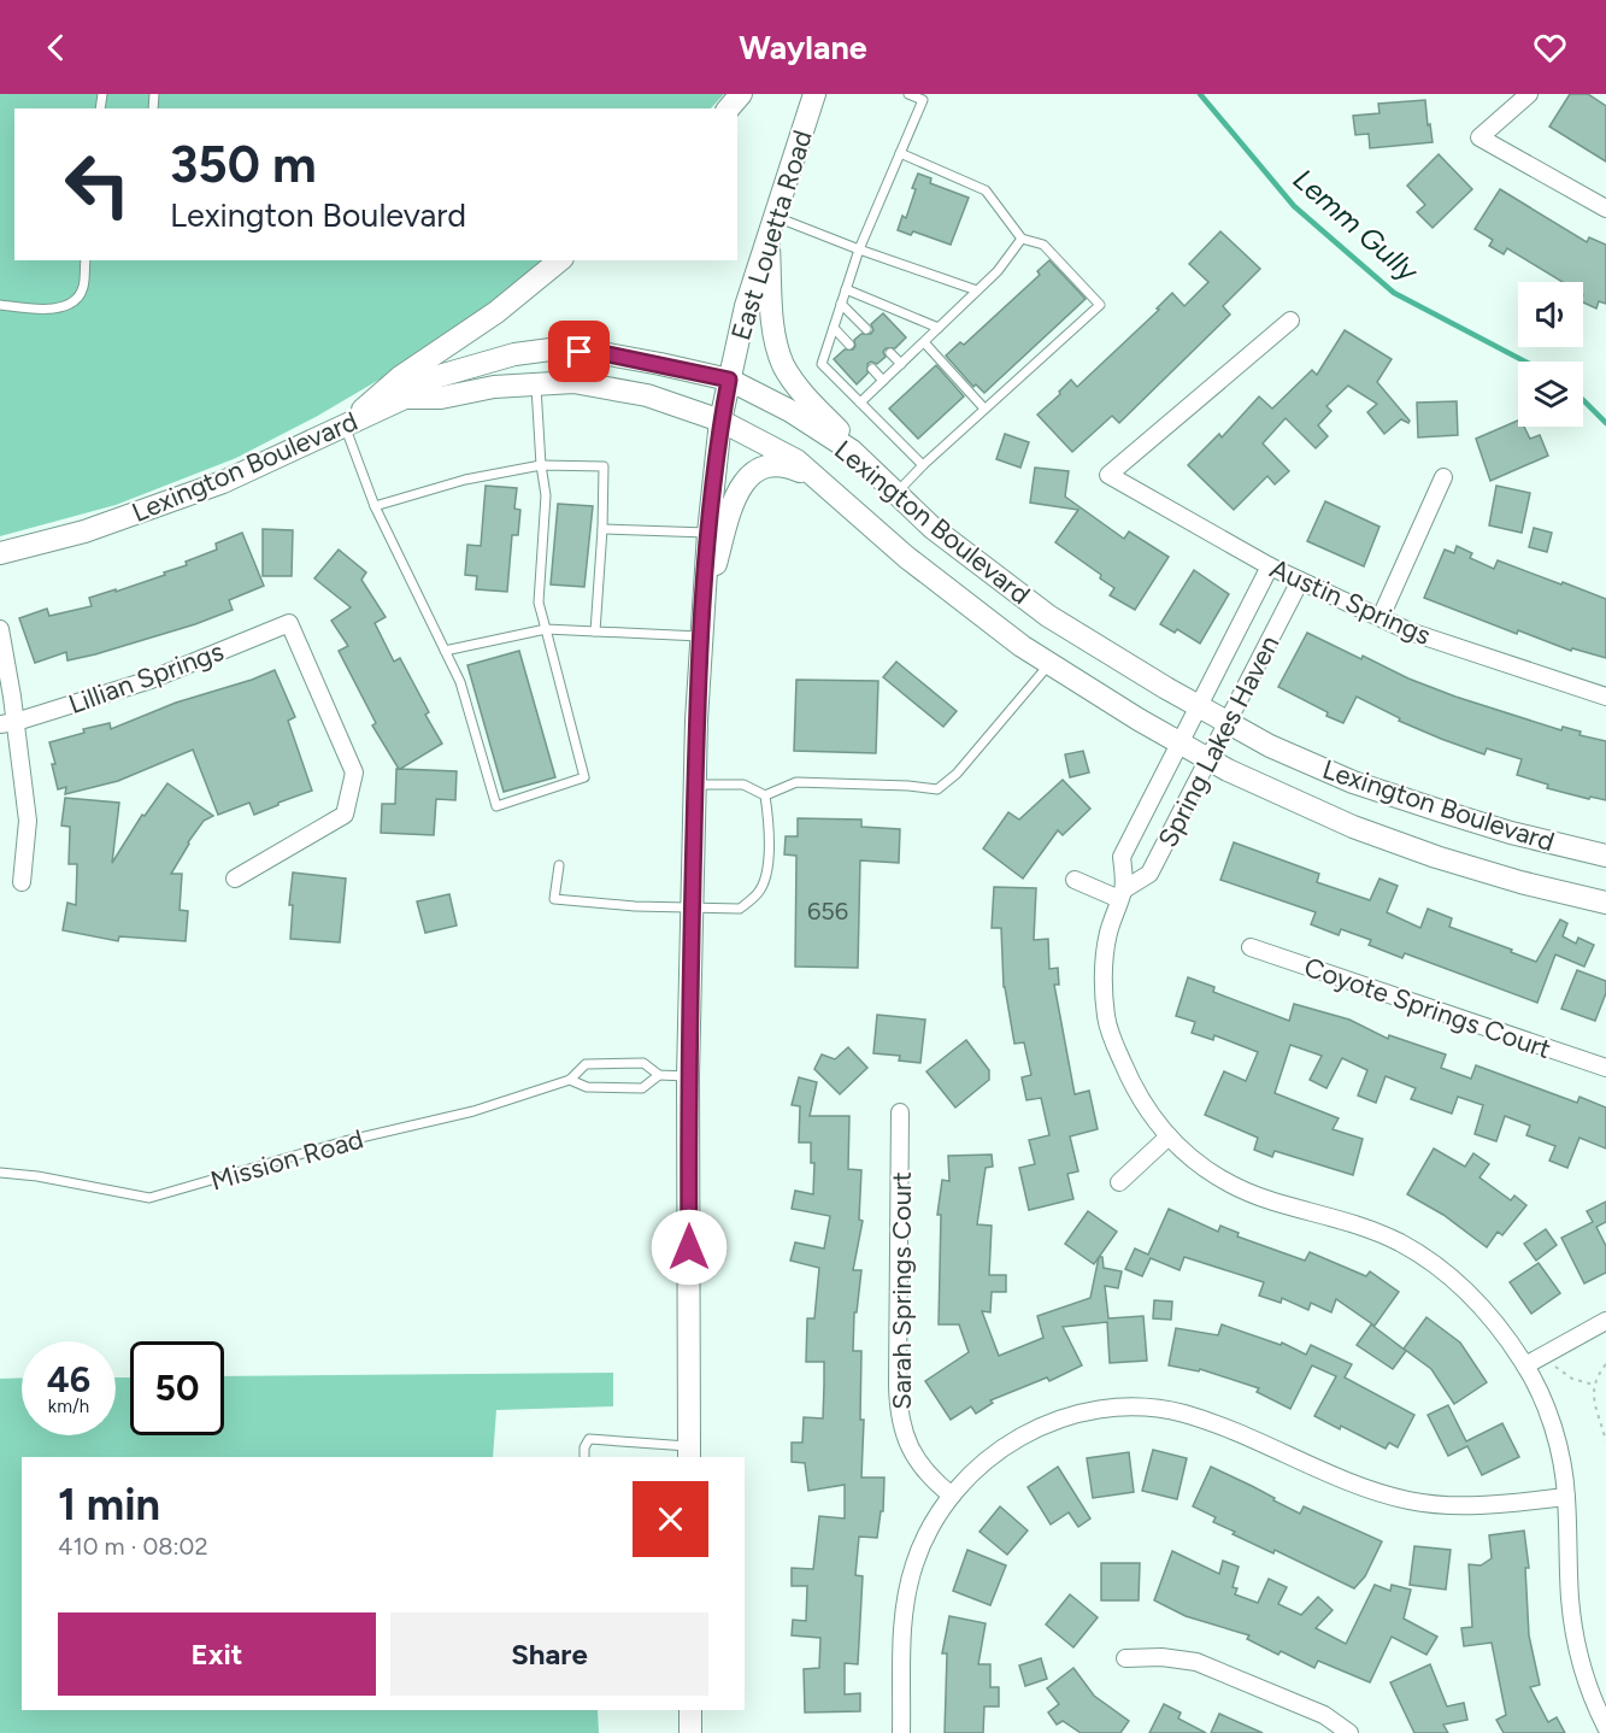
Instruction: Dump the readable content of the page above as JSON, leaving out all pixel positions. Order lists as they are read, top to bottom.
{
  "streets": {
    "main road": ["East Louetta Road", "Lexington Boulevard"],
    "street": [
      "Austin Springs",
      "Lillian Springs",
      "Spring Lakes Haven",
      "Coyote Springs Court",
      "Sarah Springs Court"
    ],
    "lane": ["Mission Road"]
  },
  "crossings": [
    ["East Louetta Road", "Lexington Boulevard"],
    ["East Louetta Road", "Mission Road"],
    ["Lexington Boulevard", "Spring Lakes Haven"],
    ["Austin Springs", "Spring Lakes Haven"]
  ],
  "water": ["Lemm Gully"],
  "house_numbers": ["656"],
  "page": {
    "header": "Waylane",
    "turn": ["350 m", "Lexington Boulevard"],
    "speed": "46 km/h",
    "limit": "50",
    "heading": ["1 min", "410 m · 08:02"],
    "buttons": ["Exit", "Share"]
  }
}
